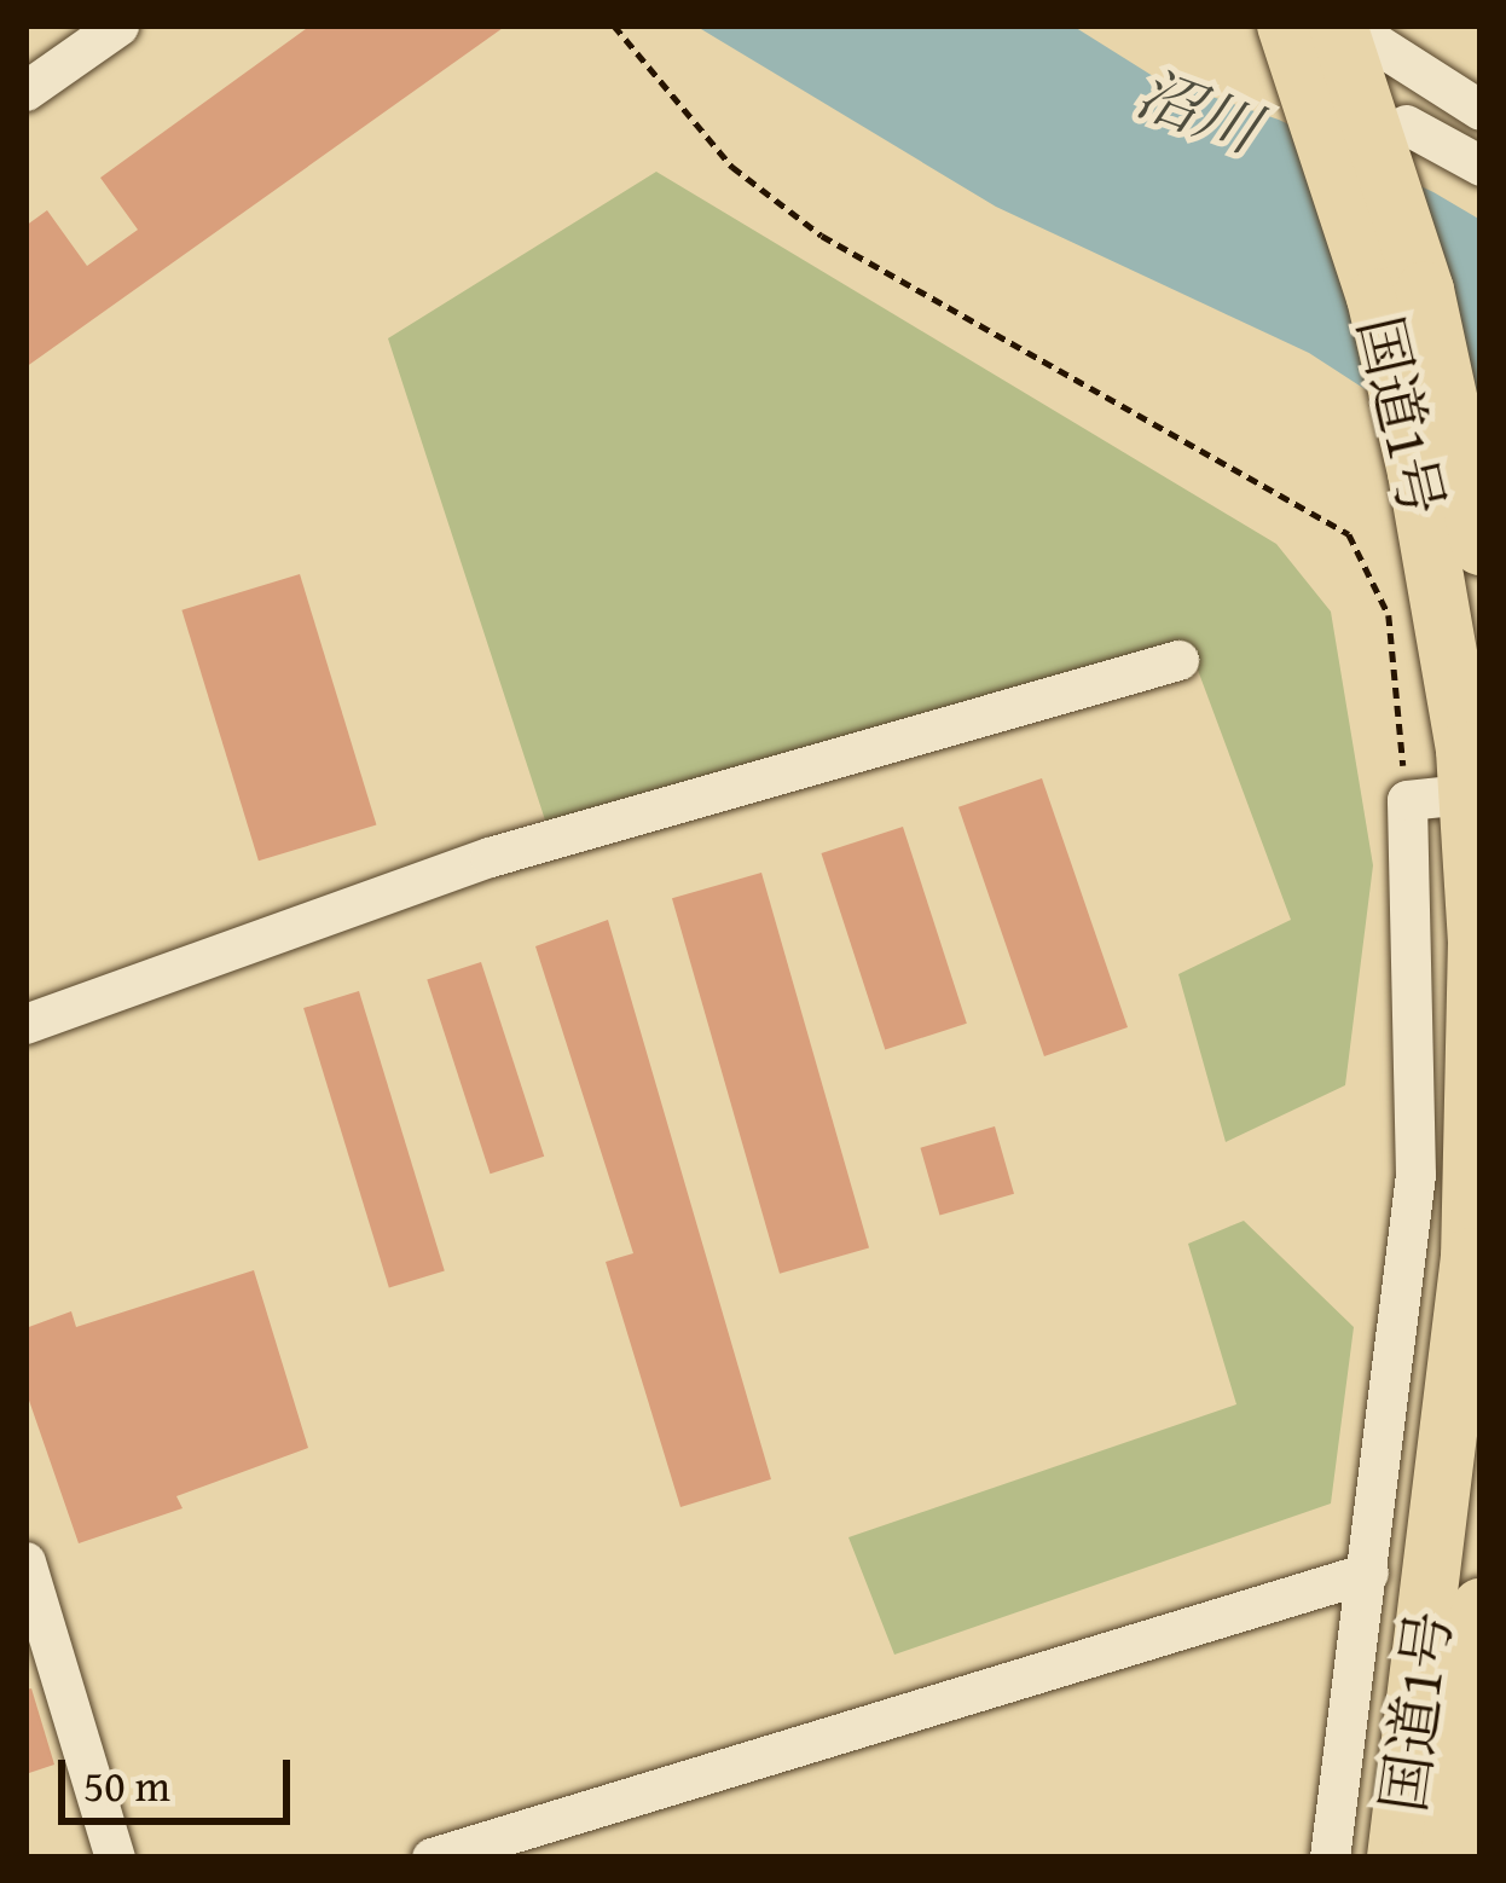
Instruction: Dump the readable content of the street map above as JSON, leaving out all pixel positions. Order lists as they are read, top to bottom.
{
  "streets": {
    "highway": ["国道1号"]
  },
  "water": ["沼川"],
  "scale_bar": "50 m"
}
